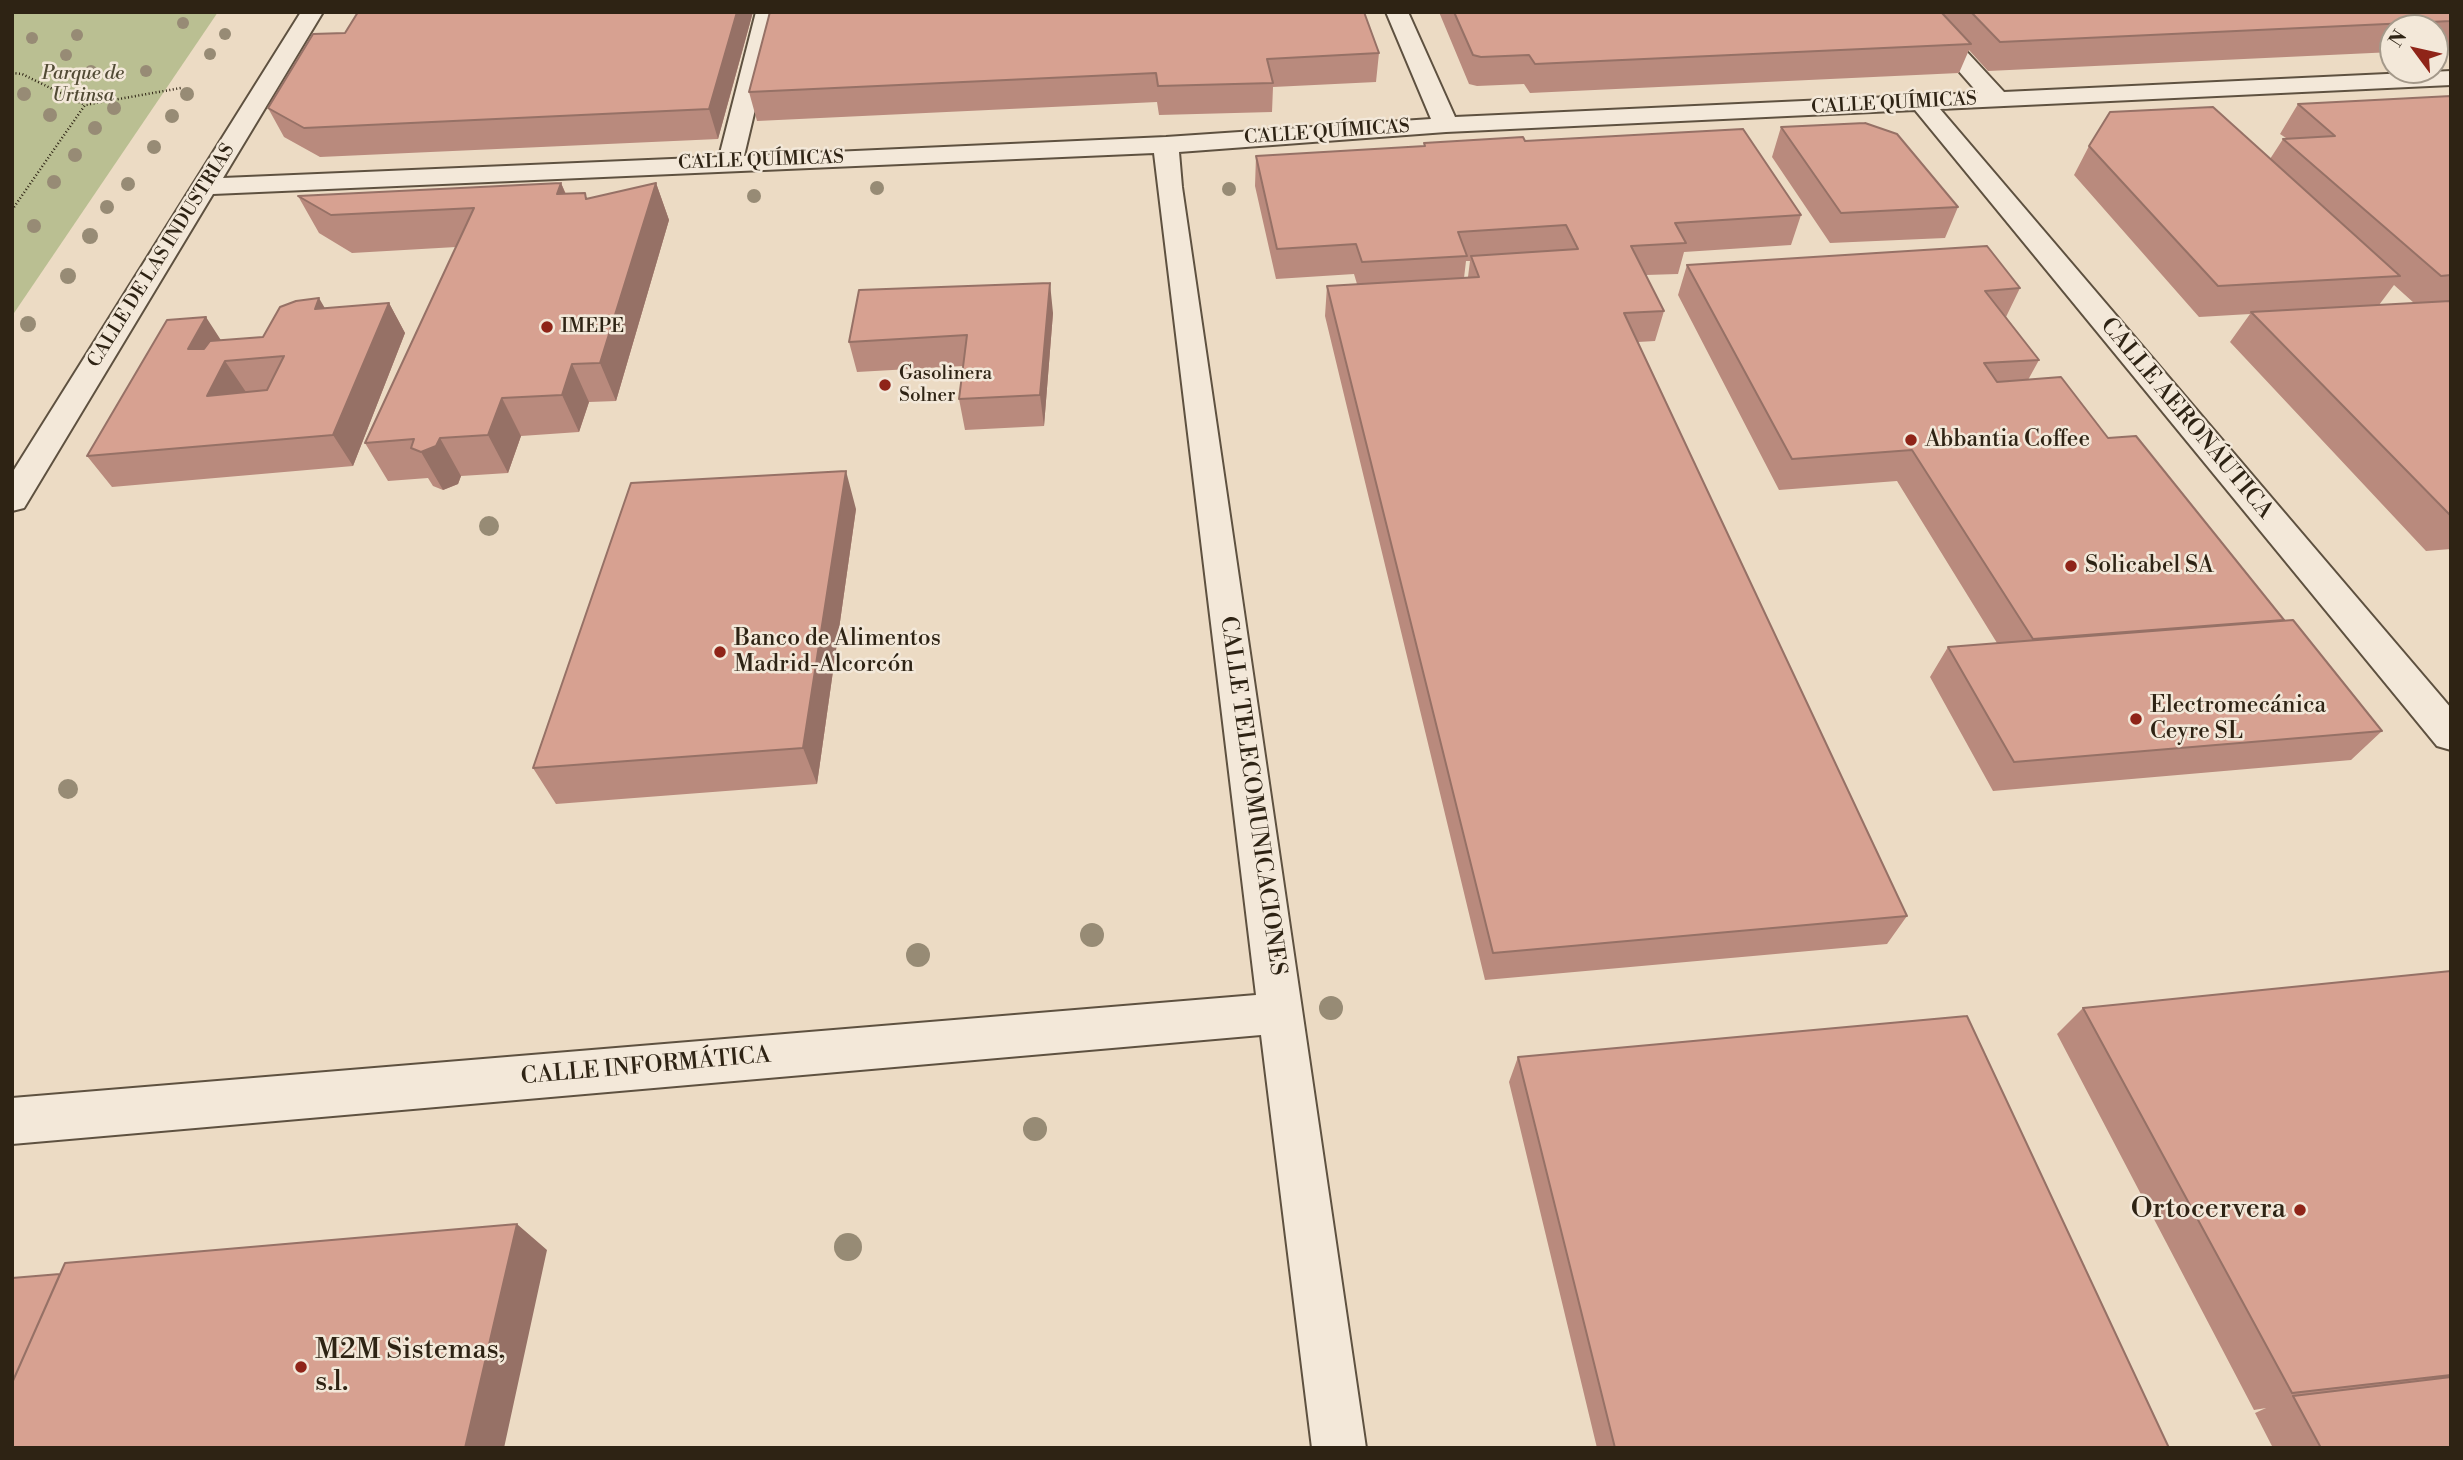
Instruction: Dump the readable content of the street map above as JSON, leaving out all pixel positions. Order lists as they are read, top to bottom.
{
  "streets": {
    "street": [
      "CALLE QUÍMICAS",
      "CALLE DE LAS INDUSTRIAS",
      "CALLE AERONÁUTICA",
      "CALLE TELECOMUNICACIONES",
      "CALLE INFORMÁTICA"
    ]
  },
  "crossings": [
    ["CALLE QUÍMICAS", "CALLE DE LAS INDUSTRIAS"],
    ["CALLE QUÍMICAS", "CALLE AERONÁUTICA"],
    ["CALLE QUÍMICAS", "CALLE TELECOMUNICACIONES"],
    ["CALLE TELECOMUNICACIONES", "CALLE INFORMÁTICA"]
  ],
  "parks": ["Parque de Urtinsa"],
  "places": [
    "IMEPE",
    "Gasolinera Solner",
    "Abbantia Coffee",
    "Solicabel SA",
    "Banco de Alimentos Madrid-Alcorcón",
    "Electromecánica Ceyre SL",
    "Ortocervera",
    "M2M Sistemas, s.l."
  ],
  "north": "top left"
}
